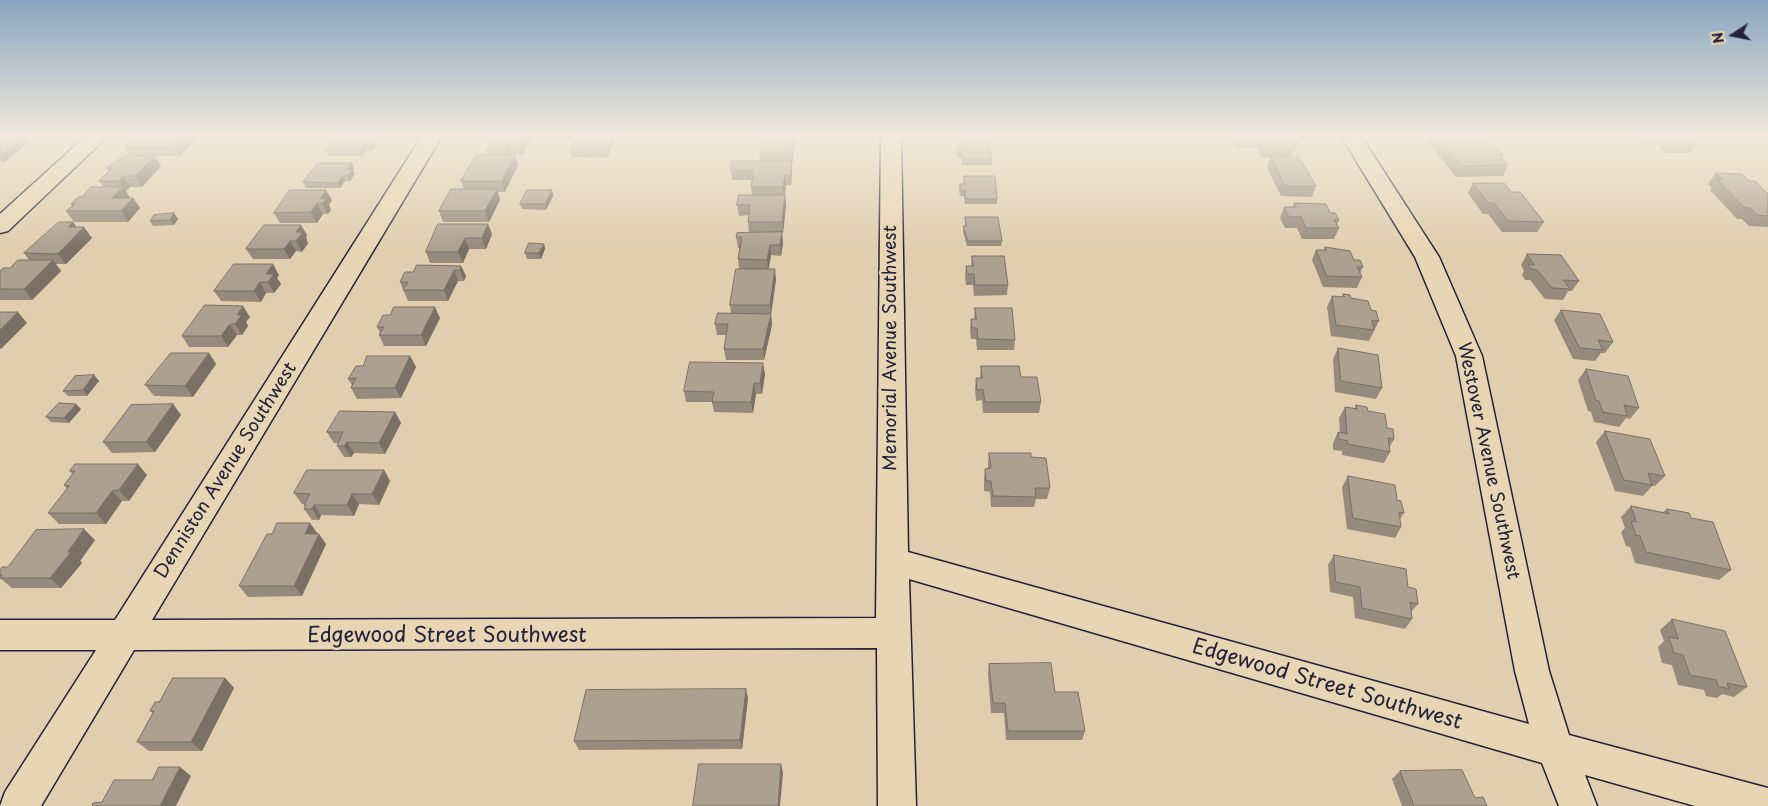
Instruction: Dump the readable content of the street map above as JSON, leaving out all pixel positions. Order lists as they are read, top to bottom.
{
  "streets": {
    "street": [
      "Memorial Avenue Southwest",
      "Westover Avenue Southwest",
      "Denniston Avenue Southwest",
      "Edgewood Street Southwest"
    ]
  },
  "crossings": [
    ["Memorial Avenue Southwest", "Edgewood Street Southwest"],
    ["Westover Avenue Southwest", "Edgewood Street Southwest"],
    ["Denniston Avenue Southwest", "Edgewood Street Southwest"]
  ],
  "north": "left"
}
